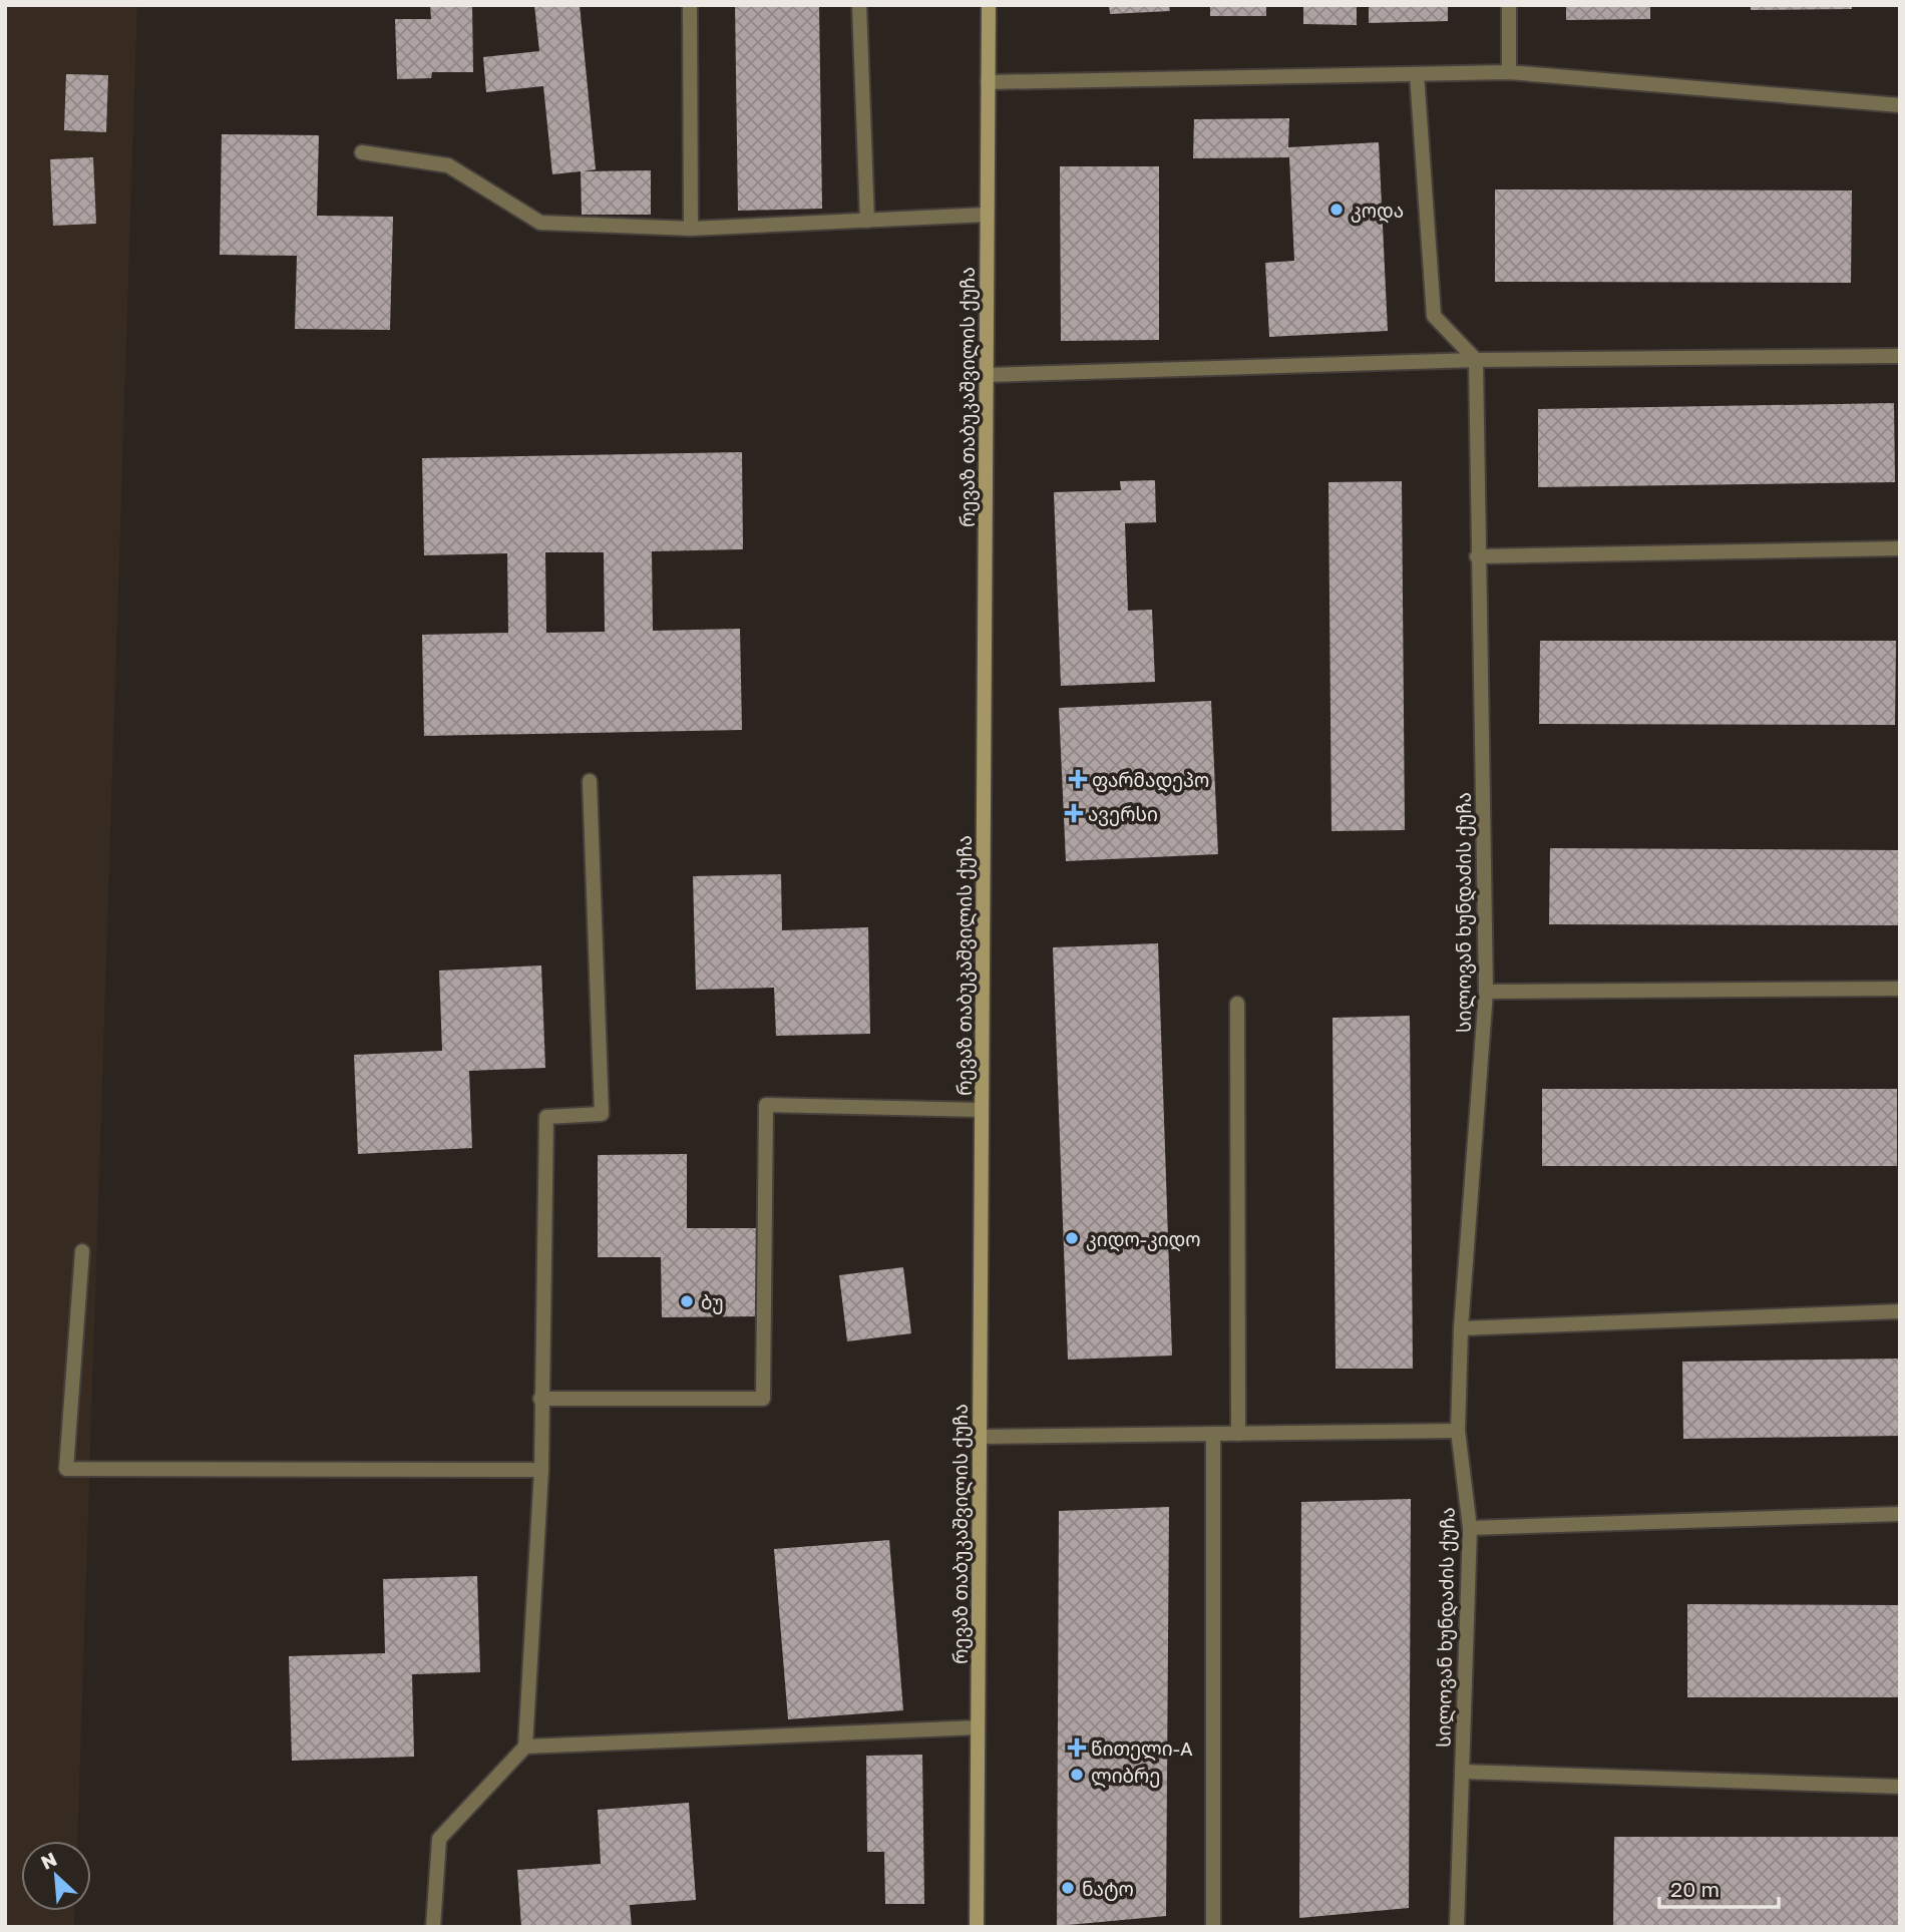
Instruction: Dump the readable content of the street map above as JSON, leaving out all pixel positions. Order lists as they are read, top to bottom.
{
  "streets": {
    "main road": ["რევაზ თაბუკაშვილის ქუჩა"],
    "street": ["სილოვან ხუნდაძის ქუჩა"]
  },
  "places": {
    "other": [
      "კოდა",
      "კიდო-კიდო",
      "ბუ",
      "ლიბრე",
      "ნატო"
    ],
    "health": ["ფარმადეპო", "ავერსი", "წითელი-A"]
  },
  "scale_bar": "20 m",
  "north": "top left"
}
